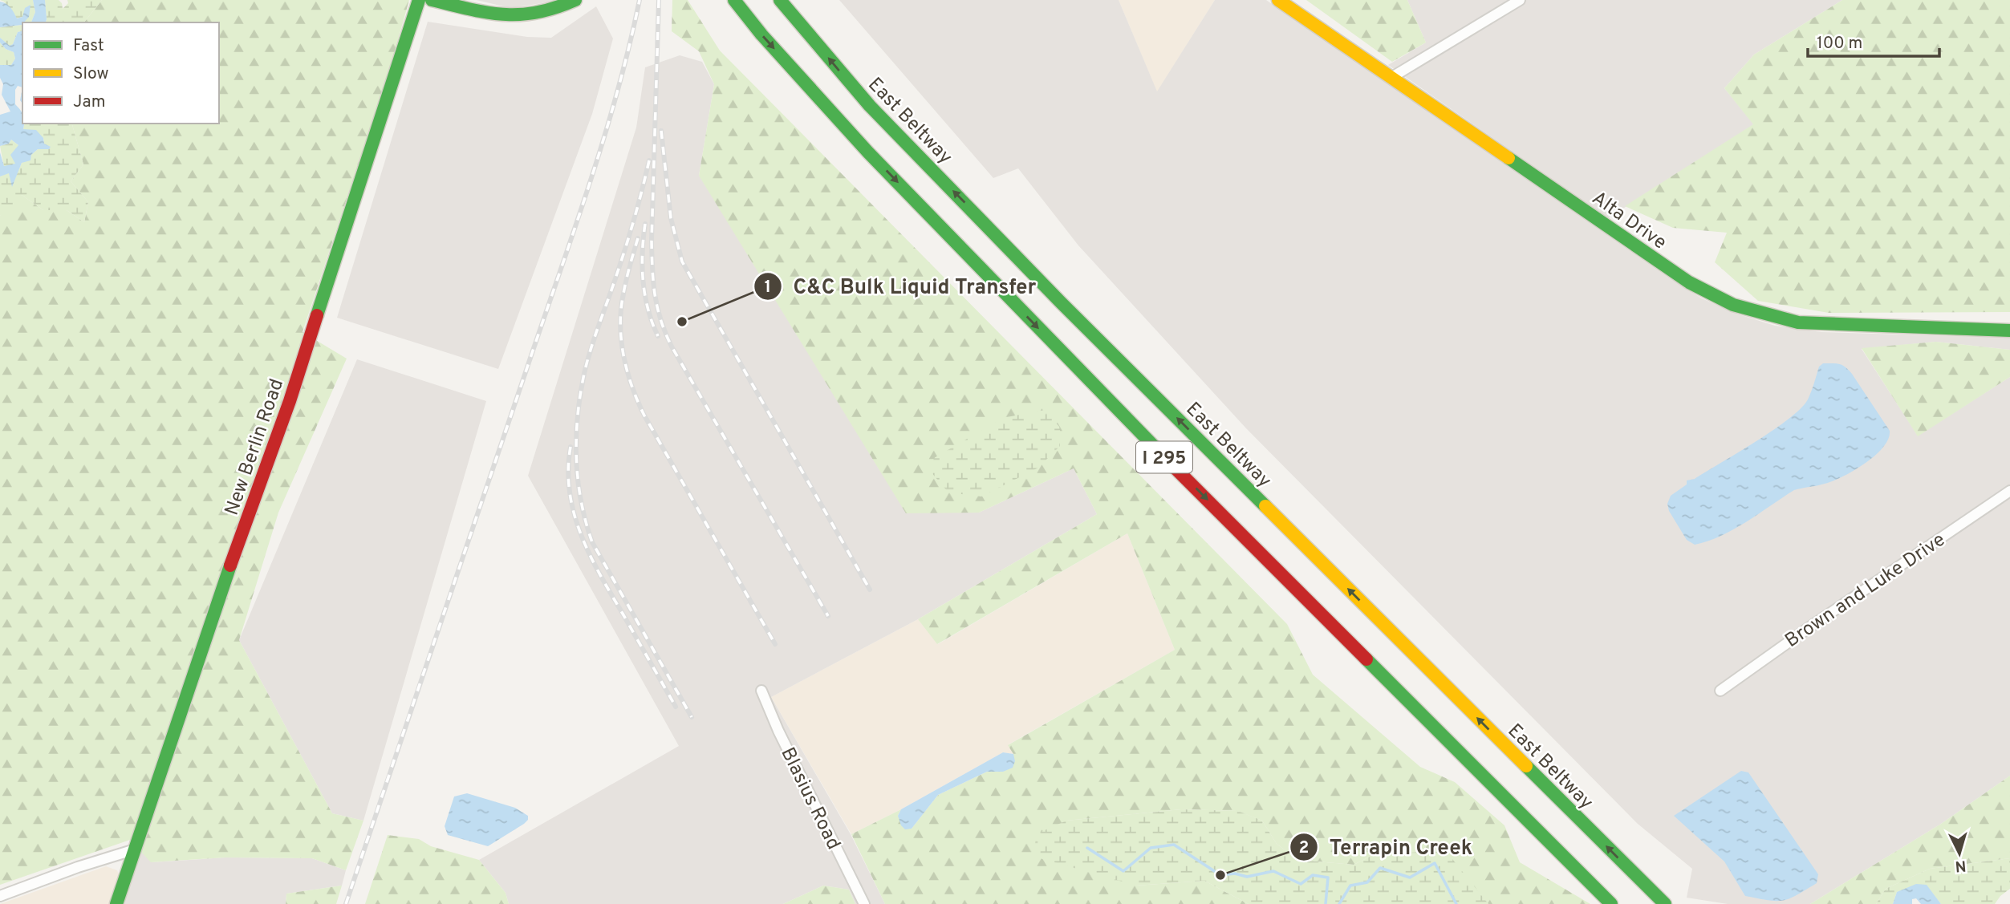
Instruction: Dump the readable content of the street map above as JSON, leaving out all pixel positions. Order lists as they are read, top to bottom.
{
  "streets": {
    "main road": [
      "East Beltway",
      "Alta Drive",
      "New Berlin Road",
      "I 295"
    ],
    "street": ["Brown and Luke Drive", "Blasius Road"]
  },
  "places": ["C&C Bulk Liquid Transfer", "Terrapin Creek"],
  "legend": ["Fast", "Slow", "Jam"],
  "scale_bar": "100 m",
  "north": "bottom"
}
